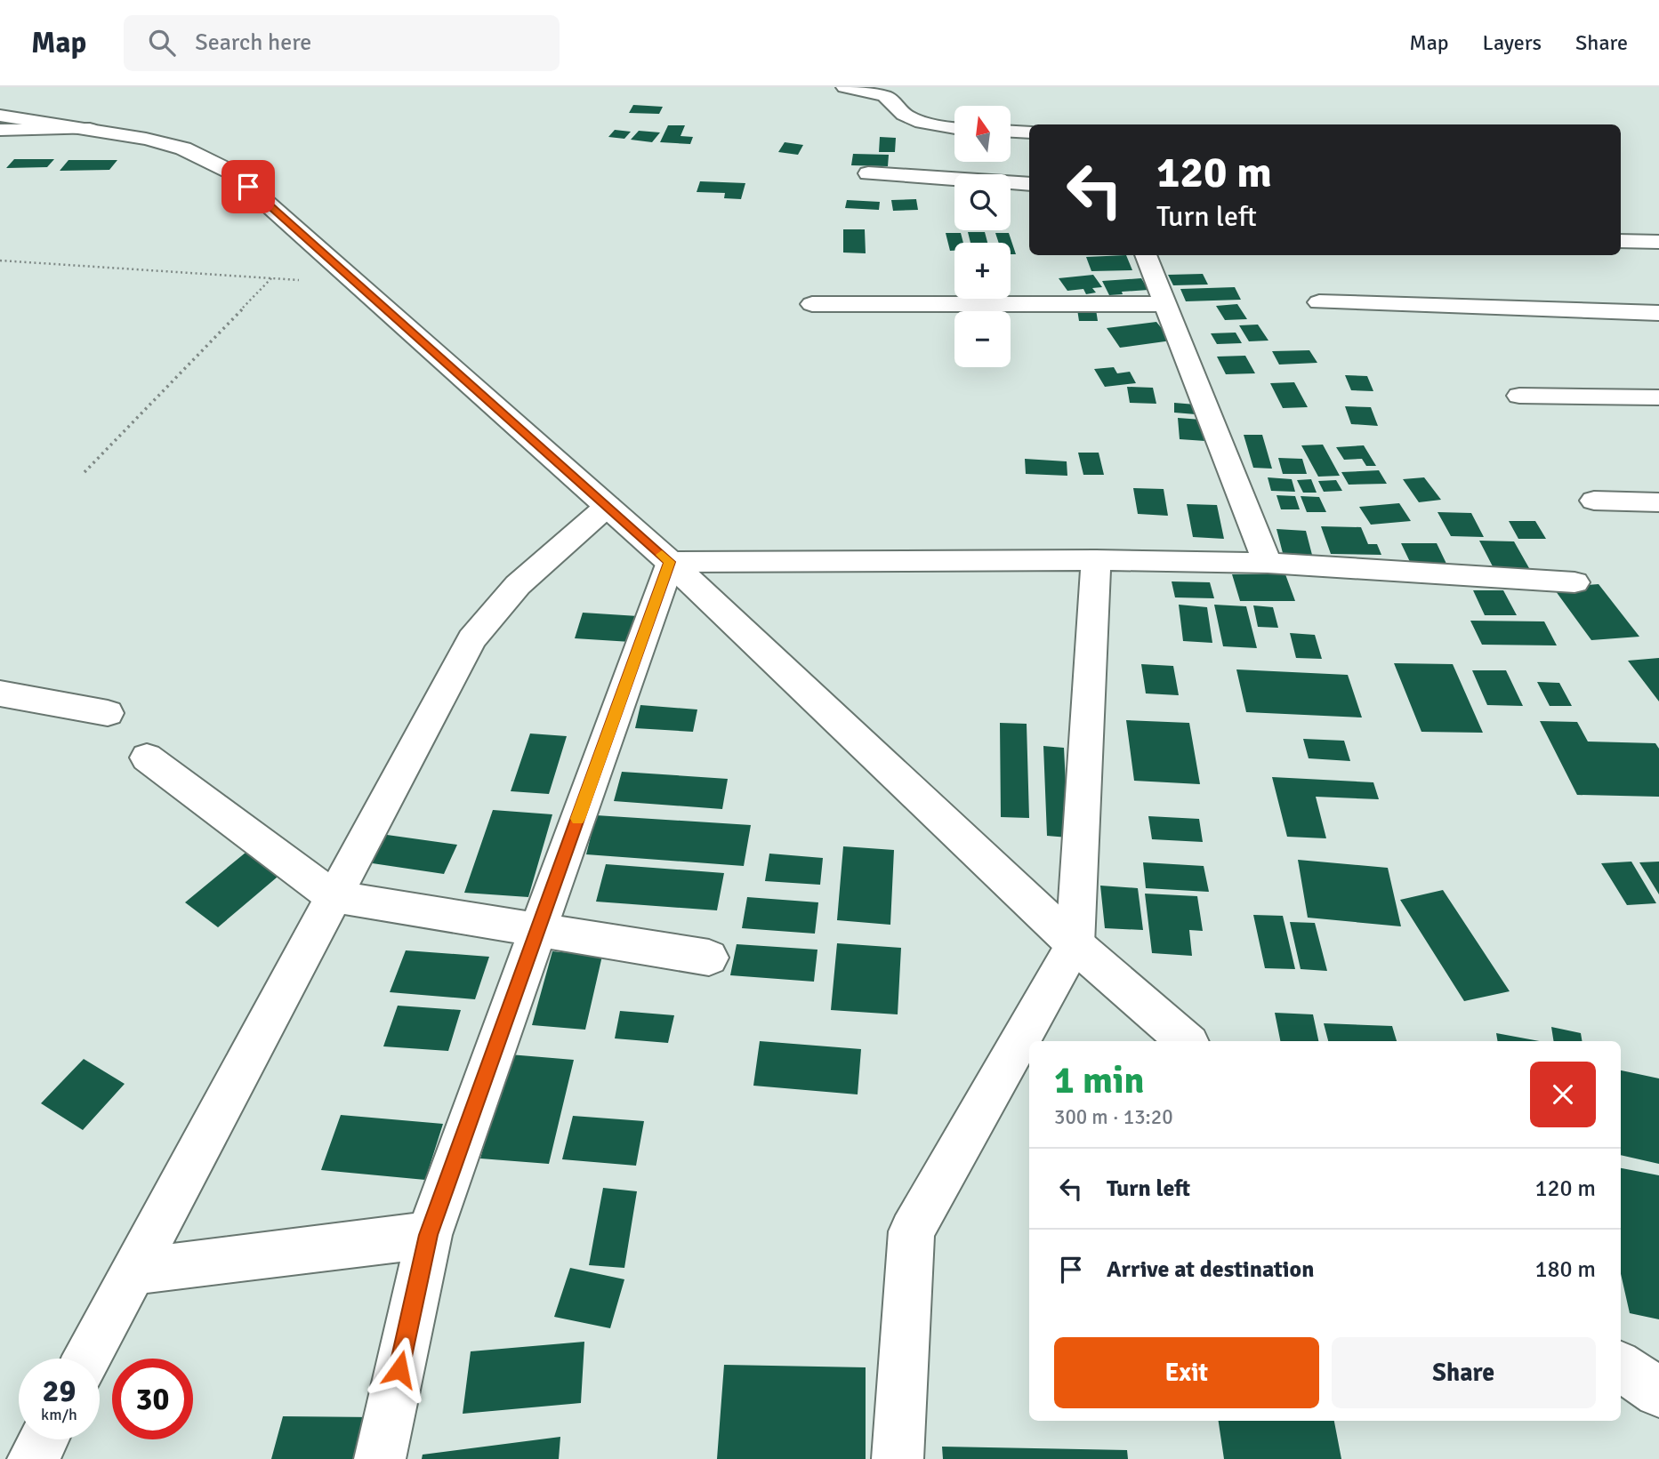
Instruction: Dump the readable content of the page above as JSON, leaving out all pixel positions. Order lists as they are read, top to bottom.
{
  "north": "top",
  "page": {
    "header": "Map",
    "search": "Search here",
    "nav": ["Map", "Layers", "Share"],
    "map_buttons": ["+", "−"],
    "turn": ["120 m", "Turn left"],
    "heading": ["1 min", "300 m · 13:20"],
    "list": [
      {
        "name": "Turn left",
        "value": "120 m"
      },
      {
        "name": "Arrive at destination",
        "value": "180 m"
      }
    ],
    "buttons": ["Exit", "Share"],
    "speed": "29 km/h",
    "limit": "30"
  }
}
